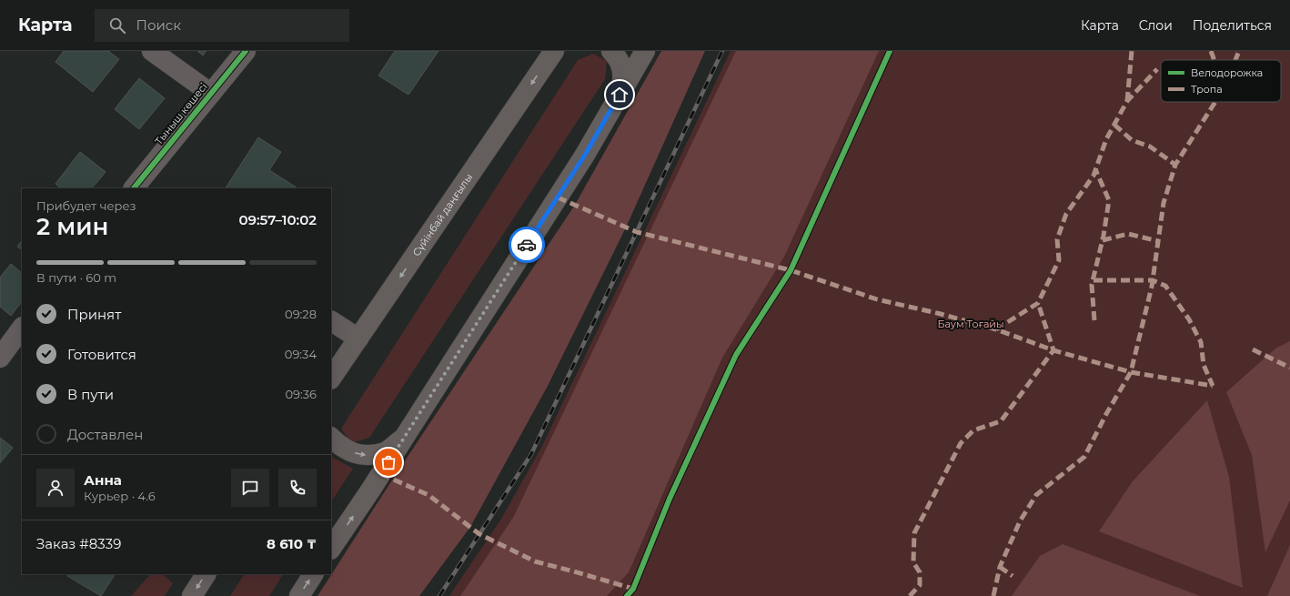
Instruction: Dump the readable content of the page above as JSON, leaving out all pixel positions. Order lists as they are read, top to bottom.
{
  "streets": {
    "main road": ["Сүйінбай даңғылы"],
    "street": ["Тыныш көшесі"]
  },
  "parks": ["Баум Тоғайы"],
  "legend": ["Велодорожка", "Тропа"],
  "page": {
    "header": "Карта",
    "search": "Поиск",
    "nav": ["Карта", "Слои", "Поделиться"],
    "heading": ["2 мин", "Прибудет через", "09:57–10:02"],
    "panel": [
      "Анна",
      "Курьер · 4.6",
      "Заказ #8339",
      "8 610 ₸"
    ],
    "bar": "В пути · 60 m",
    "list": [
      ["Принят", "09:28"],
      ["Готовится", "09:34"],
      ["В пути", "09:36"],
      "Доставлен"
    ]
  }
}
